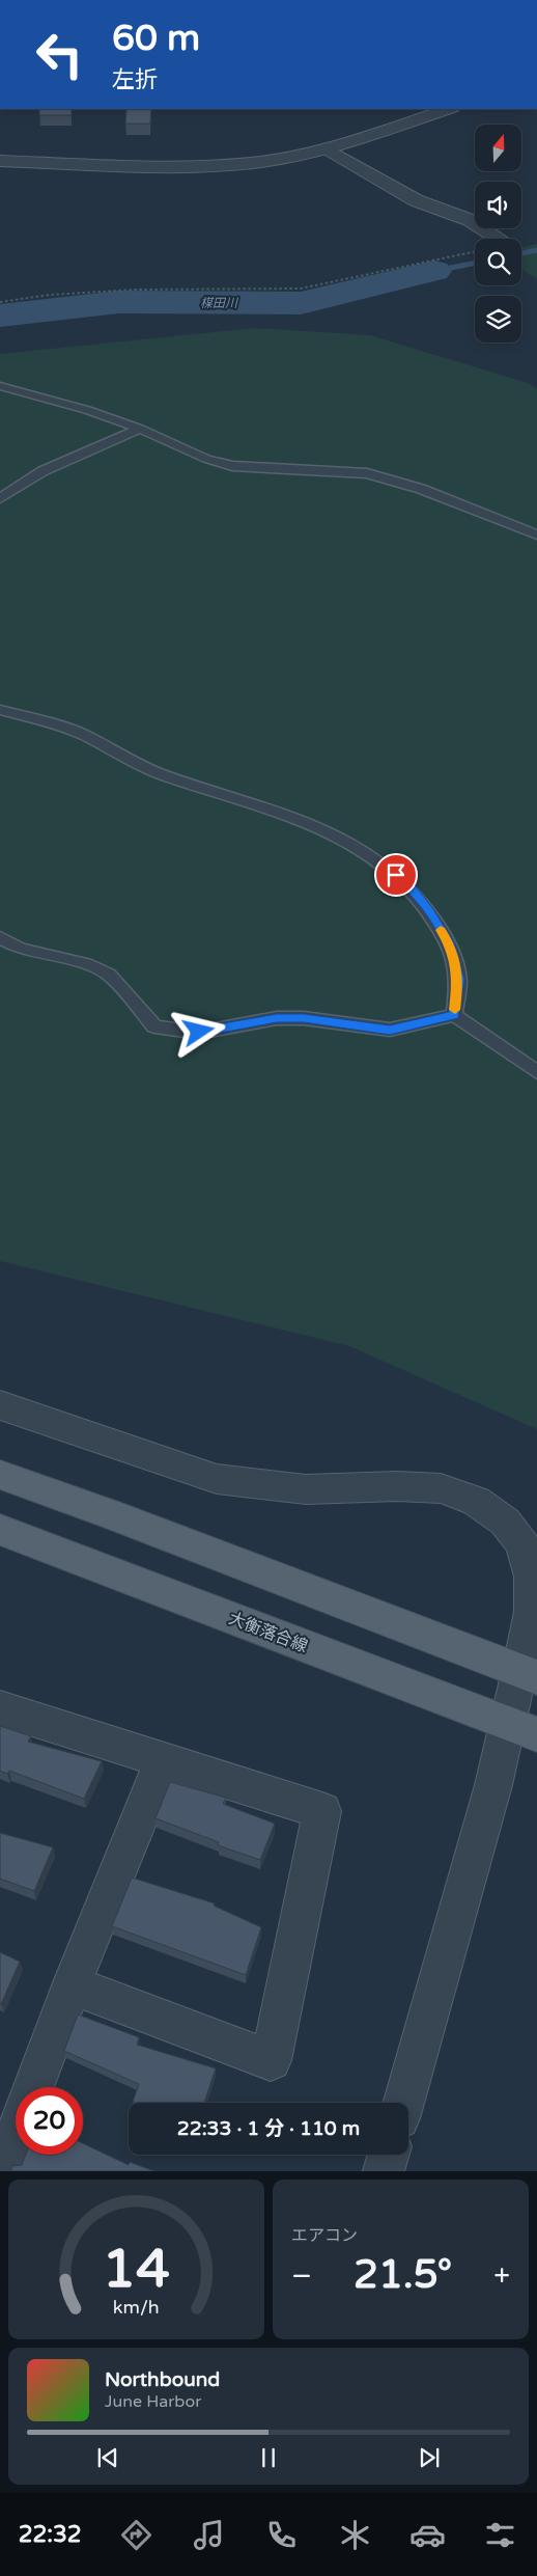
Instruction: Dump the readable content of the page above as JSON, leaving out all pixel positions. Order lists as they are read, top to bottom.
{
  "streets": {
    "main road": ["大衡落合線"]
  },
  "water": ["楳田川"],
  "north": "top",
  "page": {
    "turn": ["60 m", "左折"],
    "limit": "20",
    "trip": "22:33 · 1 分 · 110 m",
    "tile": "エアコン",
    "heat": ["−", "21.5°", "+"],
    "song": ["Northbound", "June Harbor"],
    "tabs": "22:32",
    "gauge": ["14", "km/h"]
  }
}
